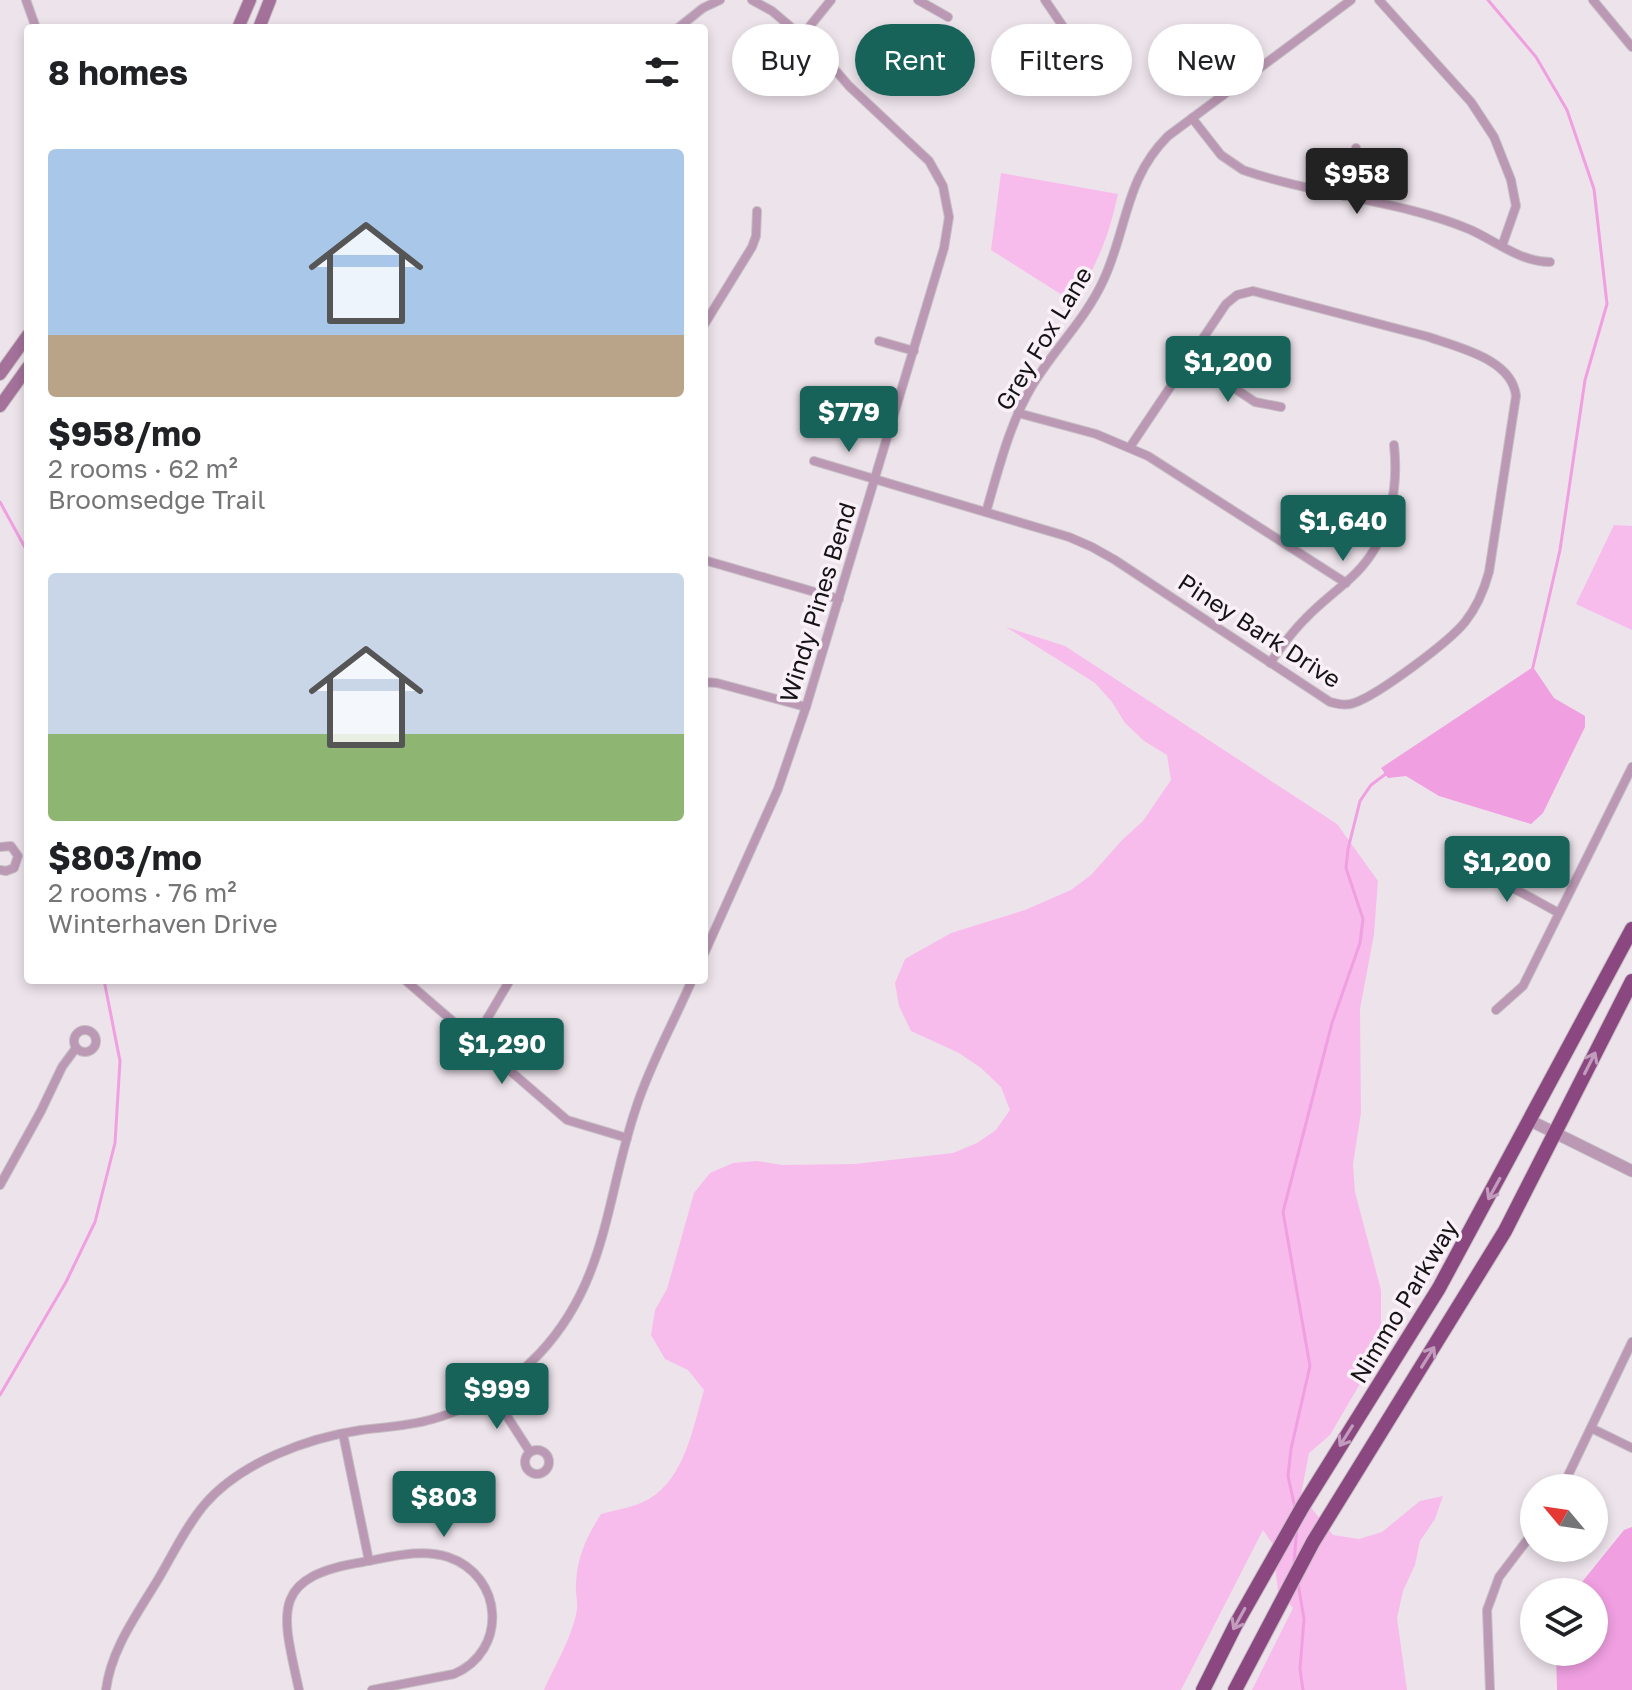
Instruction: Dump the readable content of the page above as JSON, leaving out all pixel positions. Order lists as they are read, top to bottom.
{
  "streets": {
    "highway": ["Nimmo Parkway"],
    "street": ["Grey Fox Lane", "Windy Pines Bend", "Piney Bark Drive"]
  },
  "crossings": [
    ["Grey Fox Lane", "Piney Bark Drive"],
    ["Windy Pines Bend", "Piney Bark Drive"]
  ],
  "north": "top left",
  "page": {
    "chip": [
      "Buy",
      "Rent",
      "Filters",
      "New"
    ],
    "heading": "8 homes",
    "list": [
      {
        "name": "$958/mo",
        "note": "2 rooms · 62 m² · Broomsedge Trail"
      },
      {
        "name": "$803/mo",
        "note": "2 rooms · 76 m² · Winterhaven Drive"
      }
    ],
    "price": [
      "$958",
      "$1,200",
      "$779",
      "$1,640",
      "$1,200",
      "$1,290",
      "$999",
      "$803"
    ]
  }
}
